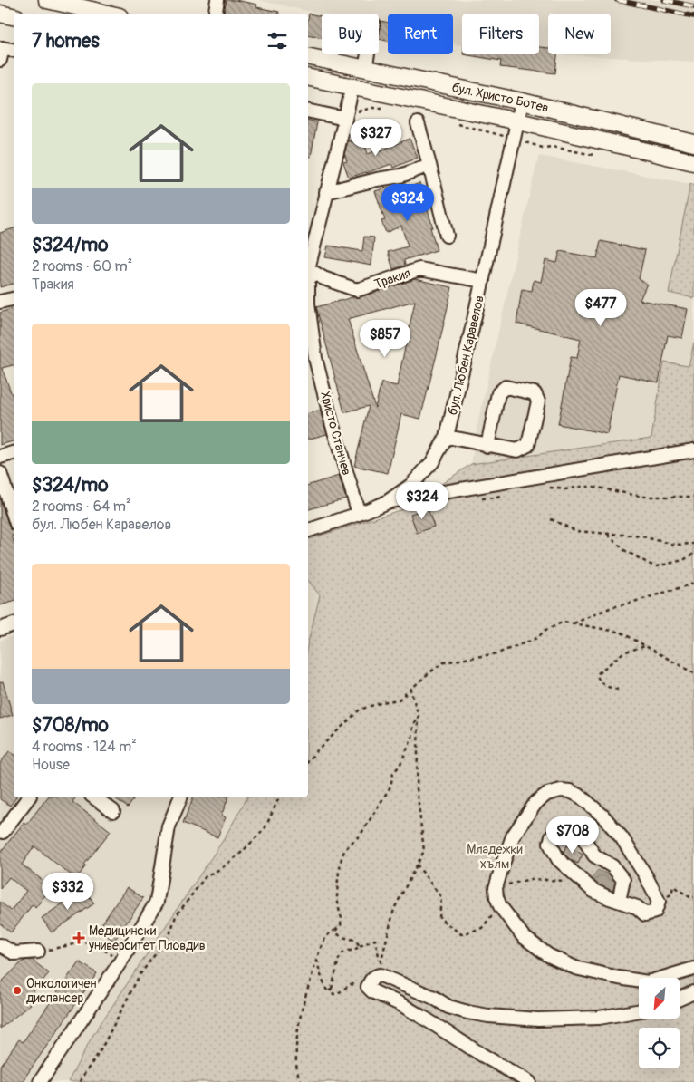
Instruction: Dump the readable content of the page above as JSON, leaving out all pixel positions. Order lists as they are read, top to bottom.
{
  "streets": {
    "main road": ["бул. Христо Ботев"],
    "street": ["Тракия", "бул. Любен Каравелов", "Христо Станчев"]
  },
  "crossings": [
    ["бул. Христо Ботев", "бул. Любен Каравелов"],
    ["бул. Христо Ботев", "Христо Станчев"],
    ["Тракия", "бул. Любен Каравелов"],
    ["бул. Любен Каравелов", "Христо Станчев"]
  ],
  "parks": ["Младежки хълм"],
  "places": {
    "health": ["Медицински университет Пловдив"],
    "other": ["Онкологичен диспансер"]
  },
  "north": "bottom left",
  "page": {
    "chip": [
      "Buy",
      "Rent",
      "Filters",
      "New"
    ],
    "heading": "7 homes",
    "list": [
      {
        "name": "$324/mo",
        "note": "2 rooms · 60 m² · Тракия"
      },
      {
        "name": "$324/mo",
        "note": "2 rooms · 64 m² · бул. Любен Каравелов"
      },
      {
        "name": "$708/mo",
        "note": "4 rooms · 124 m² · House"
      }
    ],
    "price": [
      "$327",
      "$324",
      "$477",
      "$857",
      "$324",
      "$708",
      "$332"
    ]
  }
}
